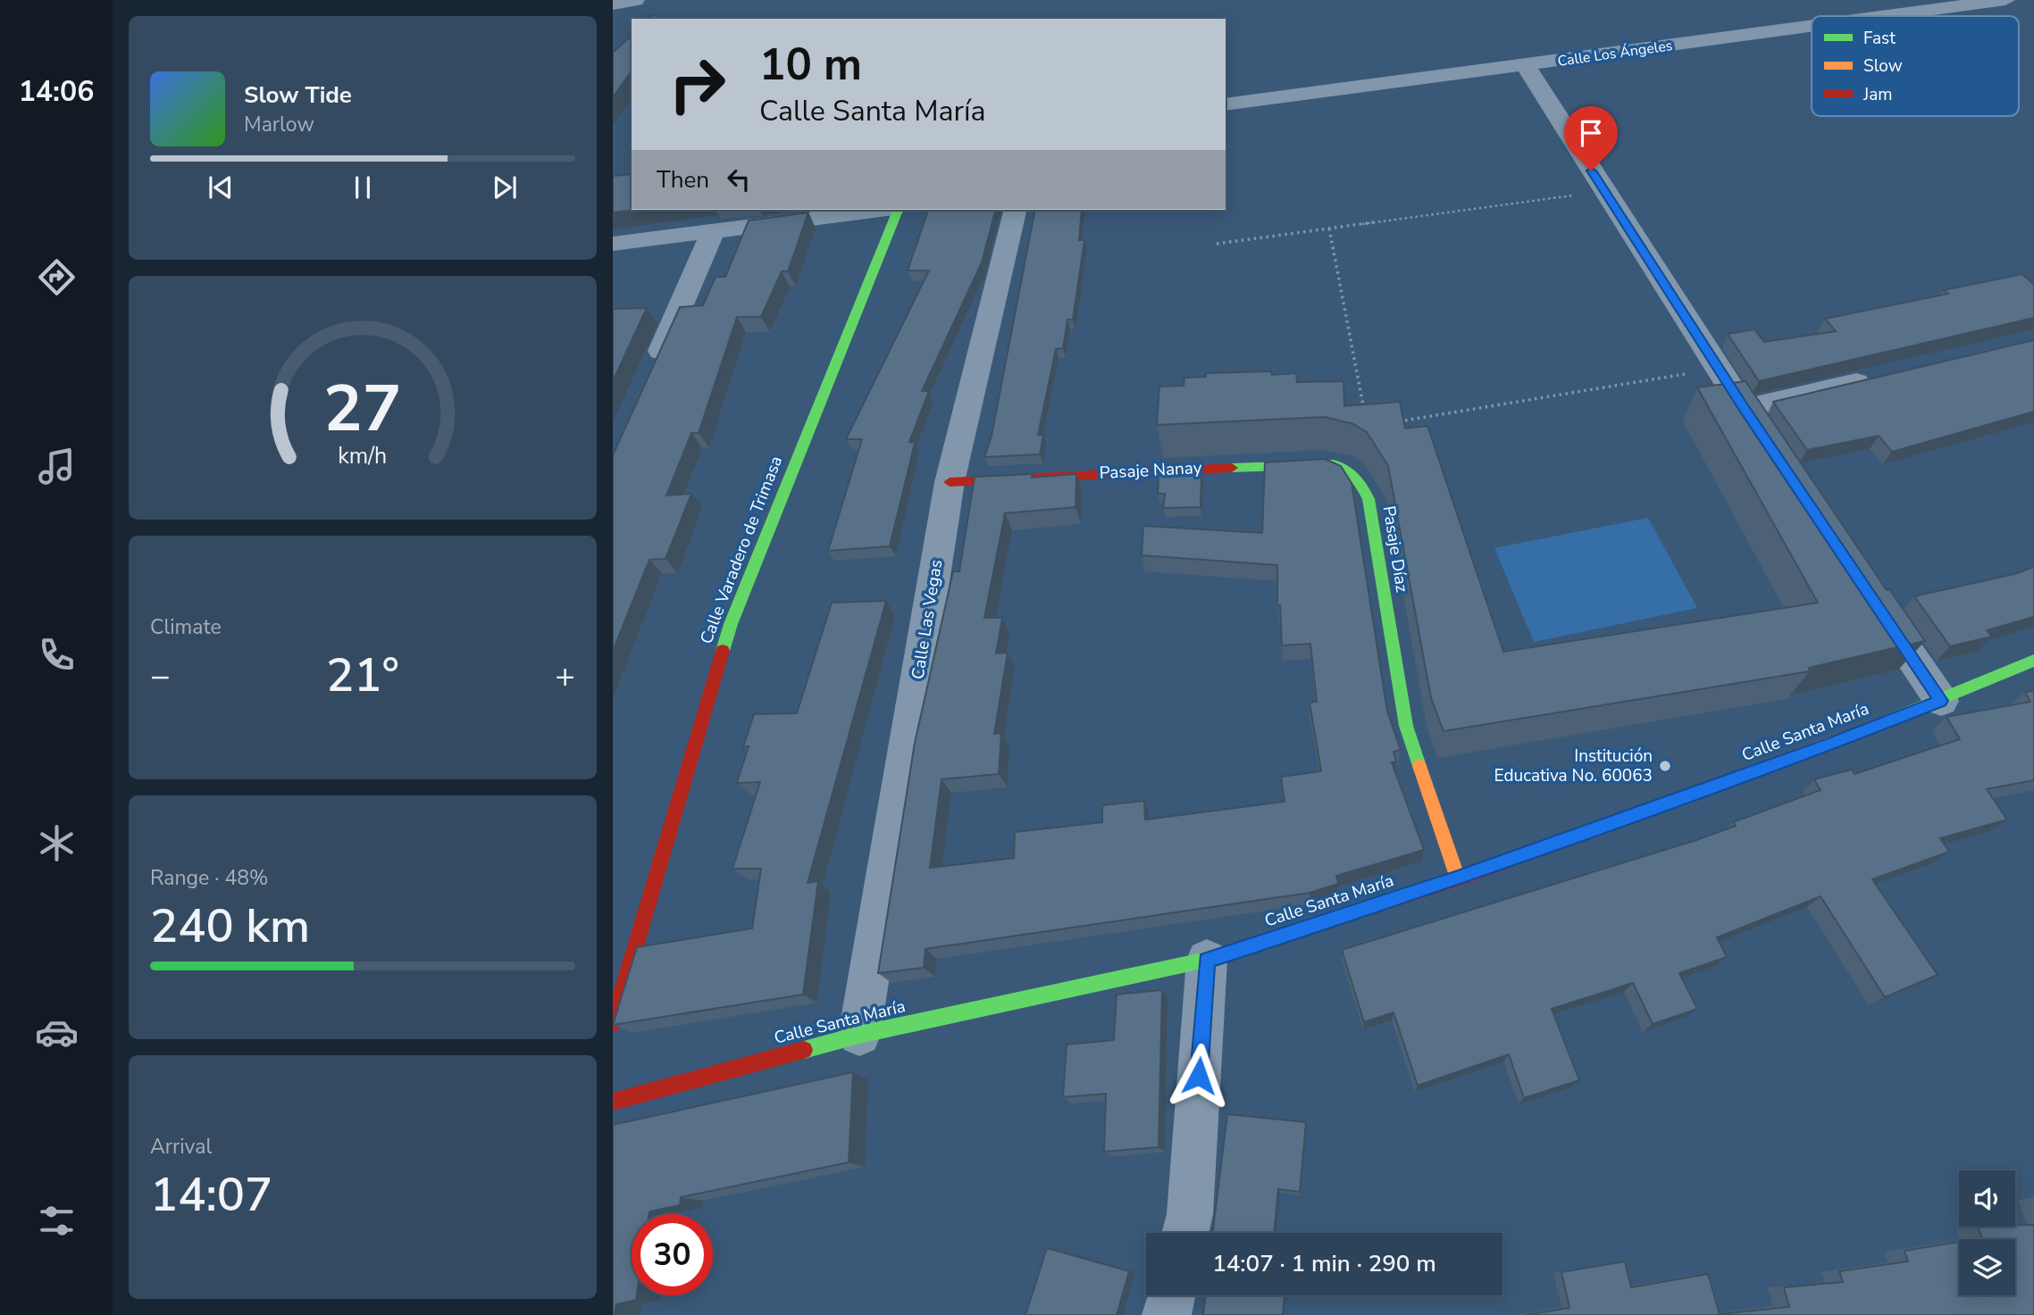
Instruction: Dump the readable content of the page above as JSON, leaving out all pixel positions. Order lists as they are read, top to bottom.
{
  "streets": {
    "street": [
      "Calle Los Ángeles",
      "Pasaje Nanay",
      "Pasaje Díaz",
      "Calle Varadero de Trimasa",
      "Calle Las Vegas",
      "Calle Santa María"
    ]
  },
  "crossings": [
    ["Pasaje Nanay", "Pasaje Díaz"],
    ["Pasaje Nanay", "Calle Las Vegas"],
    ["Pasaje Díaz", "Calle Santa María"],
    ["Calle Las Vegas", "Calle Santa María"]
  ],
  "places": ["Institución Educativa No. 60063"],
  "legend": ["Fast", "Slow", "Jam"],
  "page": {
    "tabs": "14:06",
    "turn": ["10 m", "Calle Santa María"],
    "song": ["Slow Tide", "Marlow"],
    "then": "Then",
    "tile": [
      "Climate",
      ["Range · 48%", "240 km"],
      ["Arrival", "14:07"]
    ],
    "heat": ["−", "21°", "+"],
    "limit": "30",
    "trip": "14:07 · 1 min · 290 m",
    "gauge": ["27", "km/h"]
  }
}
